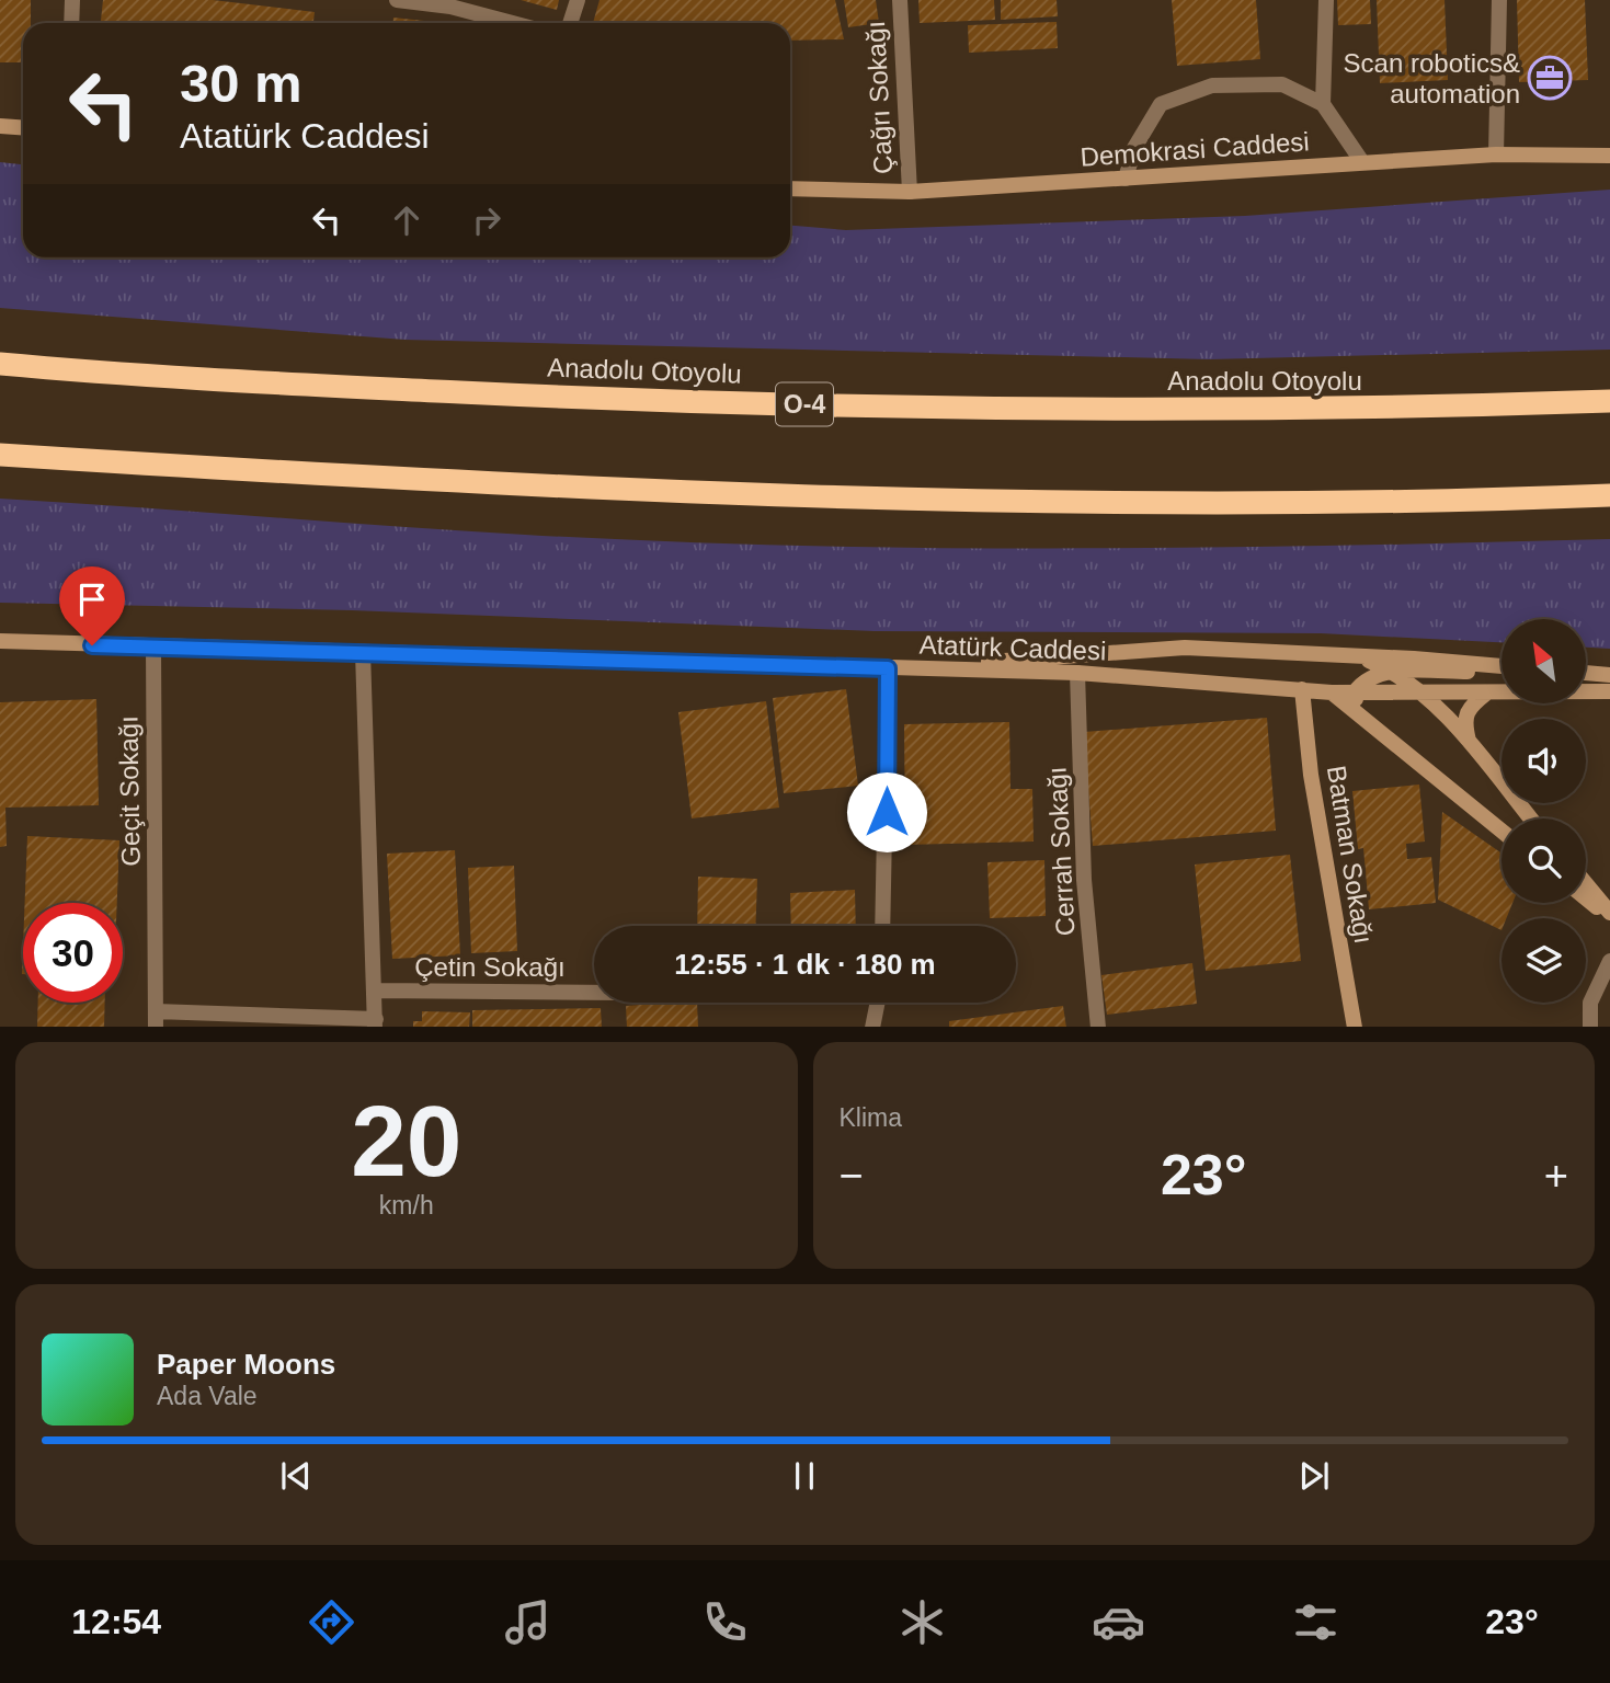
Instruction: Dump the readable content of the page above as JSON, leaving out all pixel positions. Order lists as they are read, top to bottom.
{
  "streets": {
    "highway": ["Anadolu Otoyolu", "O-4"],
    "street": [
      "Çağrı Sokağı",
      "Demokrasi Caddesi",
      "Atatürk Caddesi",
      "Geçit Sokağı",
      "Cerrah Sokağı",
      "Batman Sokağı",
      "Çetin Sokağı"
    ]
  },
  "crossings": [
    ["Çağrı Sokağı", "Demokrasi Caddesi"],
    ["Atatürk Caddesi", "Geçit Sokağı"],
    ["Atatürk Caddesi", "Cerrah Sokağı"],
    ["Atatürk Caddesi", "Batman Sokağı"]
  ],
  "places": {
    "office": ["Scan robotics& automation"]
  },
  "north": "top left",
  "page": {
    "turn": ["30 m", "Atatürk Caddesi"],
    "limit": "30",
    "trip": "12:55 · 1 dk · 180 m",
    "tile": [
      ["20", "km/h"],
      "Klima"
    ],
    "heat": ["−", "23°", "+"],
    "song": ["Paper Moons", "Ada Vale"],
    "tabs": ["12:54", "23°"]
  }
}
